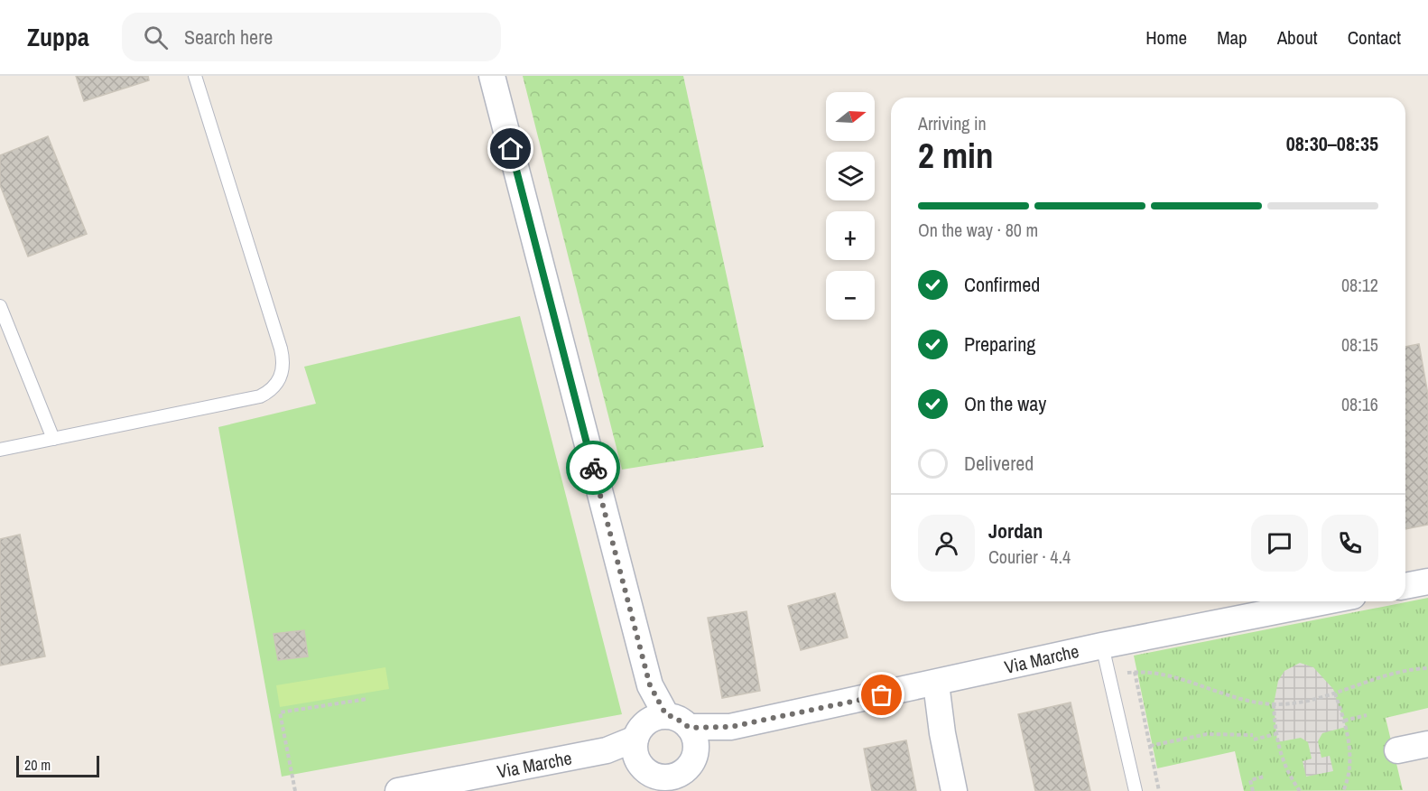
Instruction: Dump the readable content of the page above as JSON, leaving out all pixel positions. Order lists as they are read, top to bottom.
{
  "streets": {
    "street": ["Via Marche"]
  },
  "scale_bar": "20 m",
  "north": "right",
  "page": {
    "header": "Zuppa",
    "search": "Search here",
    "nav": [
      "Home",
      "Map",
      "About",
      "Contact"
    ],
    "map_buttons": ["+", "−"],
    "heading": ["2 min", "Arriving in", "08:30–08:35"],
    "panel": ["Jordan", "Courier · 4.4"],
    "bar": "On the way · 80 m",
    "list": [
      ["Confirmed", "08:12"],
      ["Preparing", "08:15"],
      ["On the way", "08:16"],
      "Delivered"
    ],
    "scale": "20 m"
  }
}
